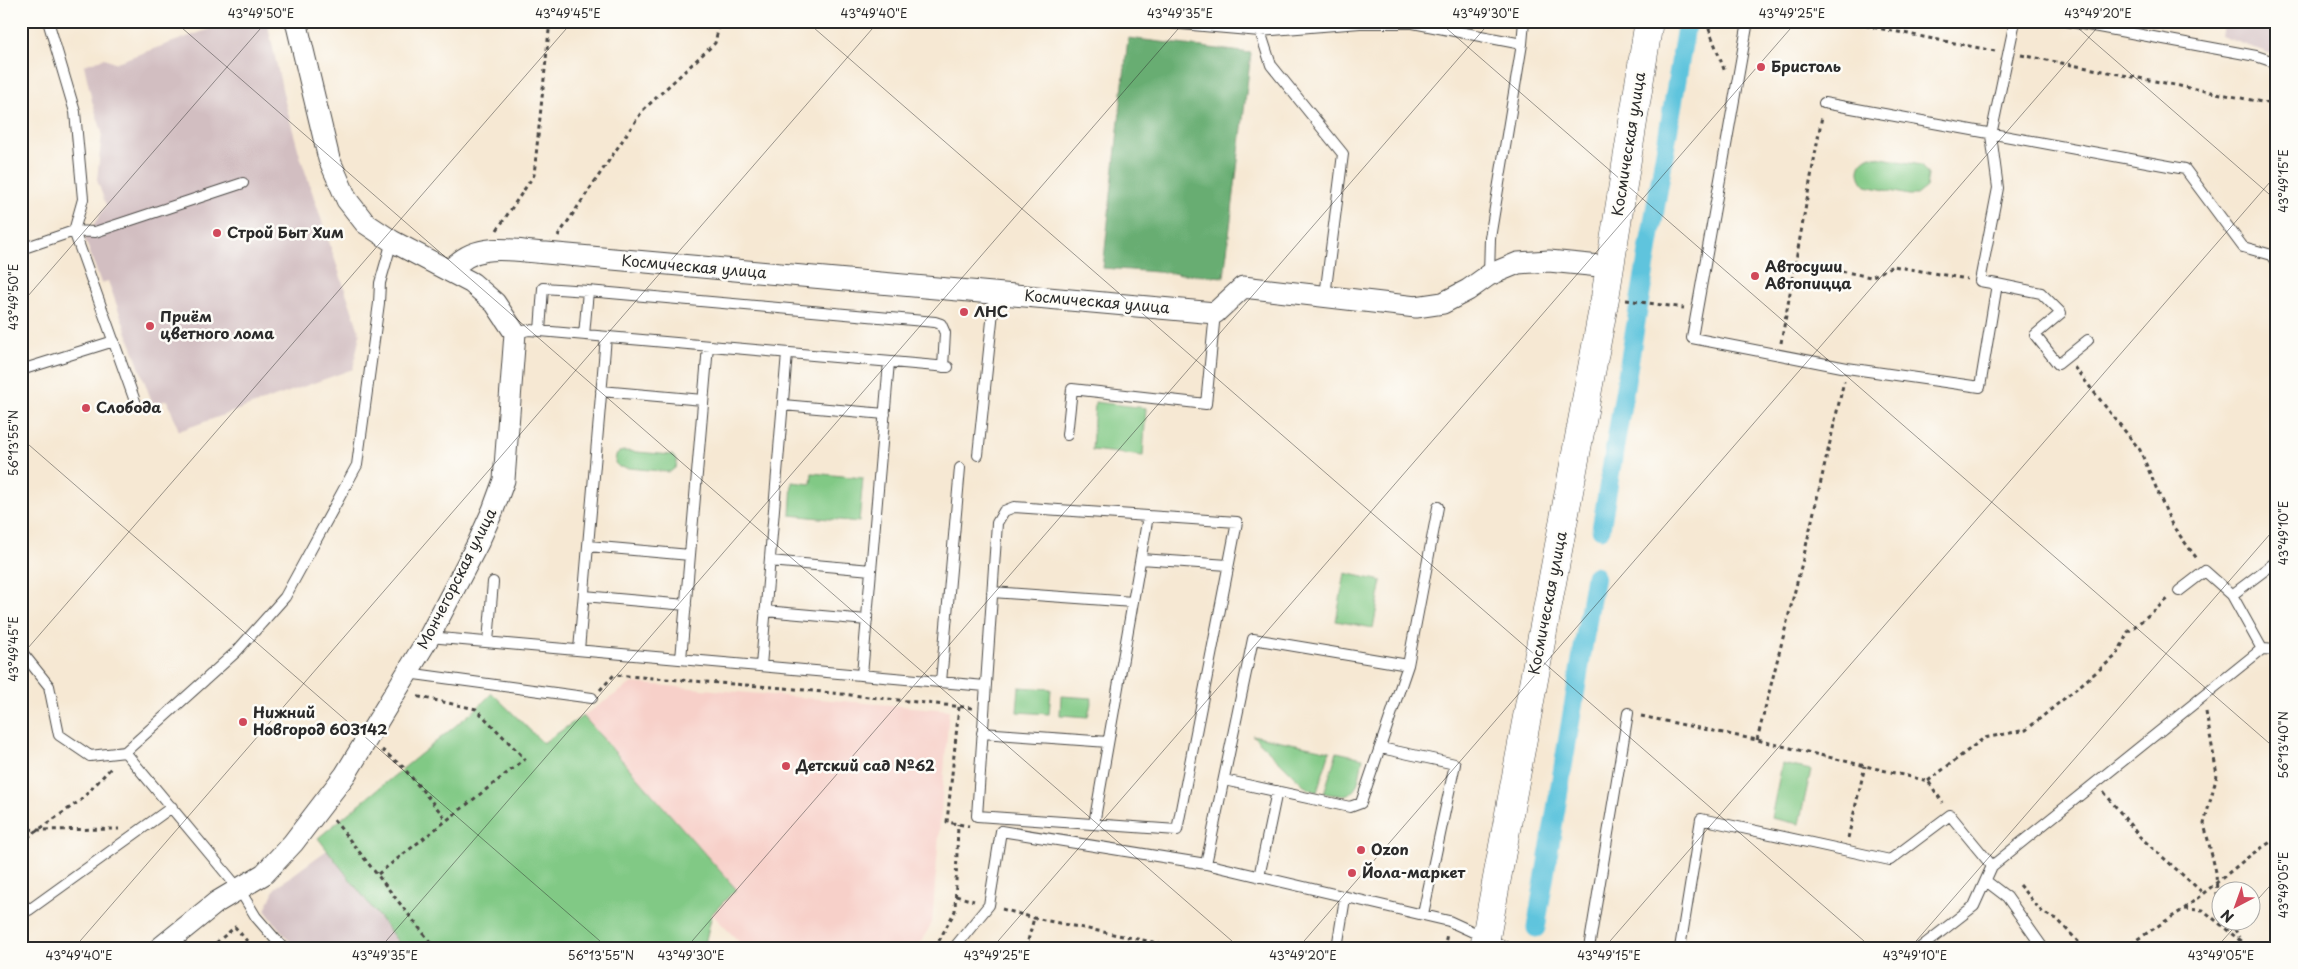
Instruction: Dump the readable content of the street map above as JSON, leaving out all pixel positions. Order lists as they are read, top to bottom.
{
  "streets": {
    "street": ["Космическая улица", "Мончегорская улица"]
  },
  "places": [
    "Бристоль",
    "Строй Быт Хим",
    "Автосуши Автопицца",
    "ЛНС",
    "Приём цветного лома",
    "Слобода",
    "Нижний Новгород 603142",
    "Детский сад №62",
    "Ozon",
    "Йола-маркет"
  ],
  "north": "bottom left",
  "coordinates": [
    "43°49'50\"E",
    "43°49'45\"E",
    "43°49'40\"E",
    "43°49'35\"E",
    "43°49'30\"E",
    "43°49'25\"E",
    "43°49'20\"E",
    "43°49'15\"E",
    "56°13'55\"N",
    "43°49'10\"E",
    "56°13'40\"N",
    "43°49'05\"E"
  ]
}
